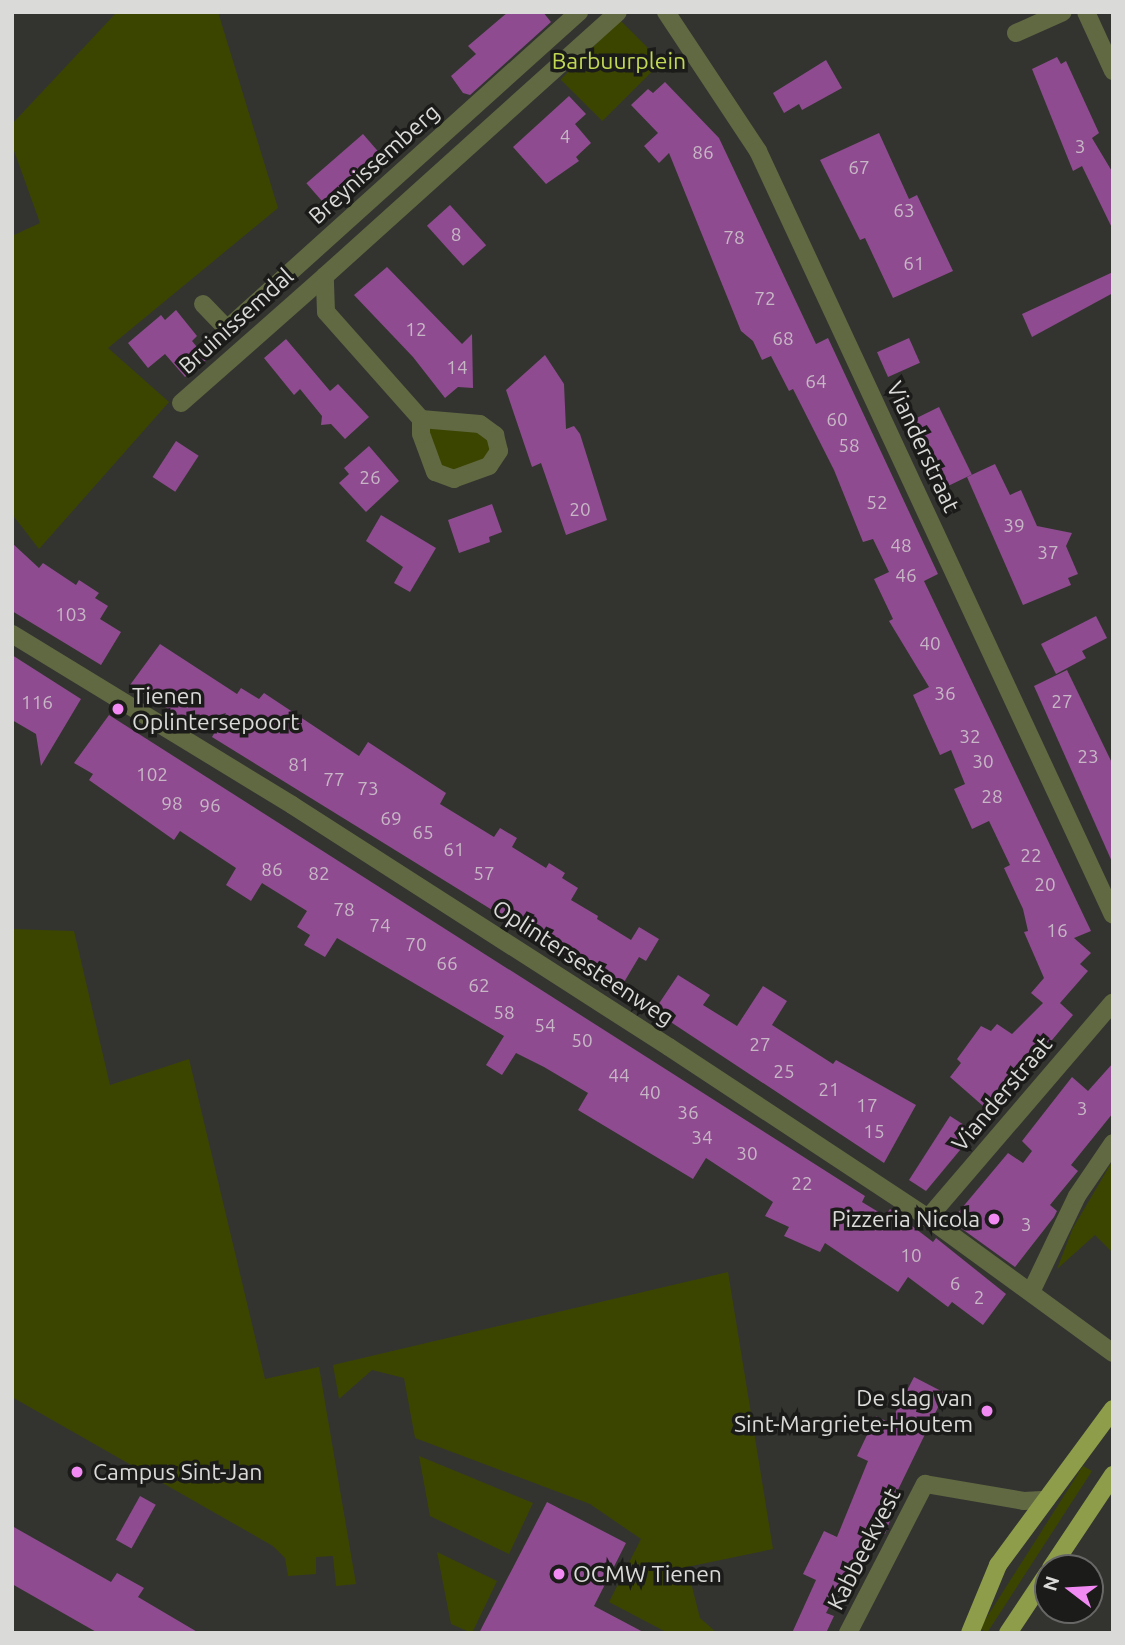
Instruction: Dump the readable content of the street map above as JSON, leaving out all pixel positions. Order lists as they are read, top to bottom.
{
  "streets": {
    "street": [
      "Breynissemberg",
      "Bruinissemdal",
      "Vianderstraat",
      "Oplintersesteenweg",
      "Kabbeekvest"
    ]
  },
  "crossings": [
    ["Vianderstraat", "Oplintersesteenweg"]
  ],
  "parks": ["Barbuurplein"],
  "places": [
    "Tienen Oplintersepoort",
    "Pizzeria Nicola",
    "De slag van Sint-Margriete-Houtem",
    "Campus Sint-Jan",
    "OCMW Tienen"
  ],
  "house_numbers": [
    "4",
    "3",
    "86",
    "67",
    "63",
    "8",
    "78",
    "61",
    "72",
    "12",
    "68",
    "14",
    "64",
    "60",
    "58",
    "26",
    "52",
    "20",
    "39",
    "48",
    "37",
    "46",
    "103",
    "40",
    "36",
    "27",
    "116",
    "32",
    "23",
    "30",
    "81",
    "102",
    "77",
    "73",
    "28",
    "98",
    "96",
    "69",
    "65",
    "61",
    "22",
    "86",
    "82",
    "57",
    "20",
    "78",
    "74",
    "16",
    "70",
    "66",
    "62",
    "58",
    "54",
    "50",
    "27",
    "25",
    "44",
    "21",
    "40",
    "17",
    "3",
    "36",
    "15",
    "34",
    "30",
    "22",
    "3",
    "10",
    "6",
    "2"
  ],
  "north": "left"
}
